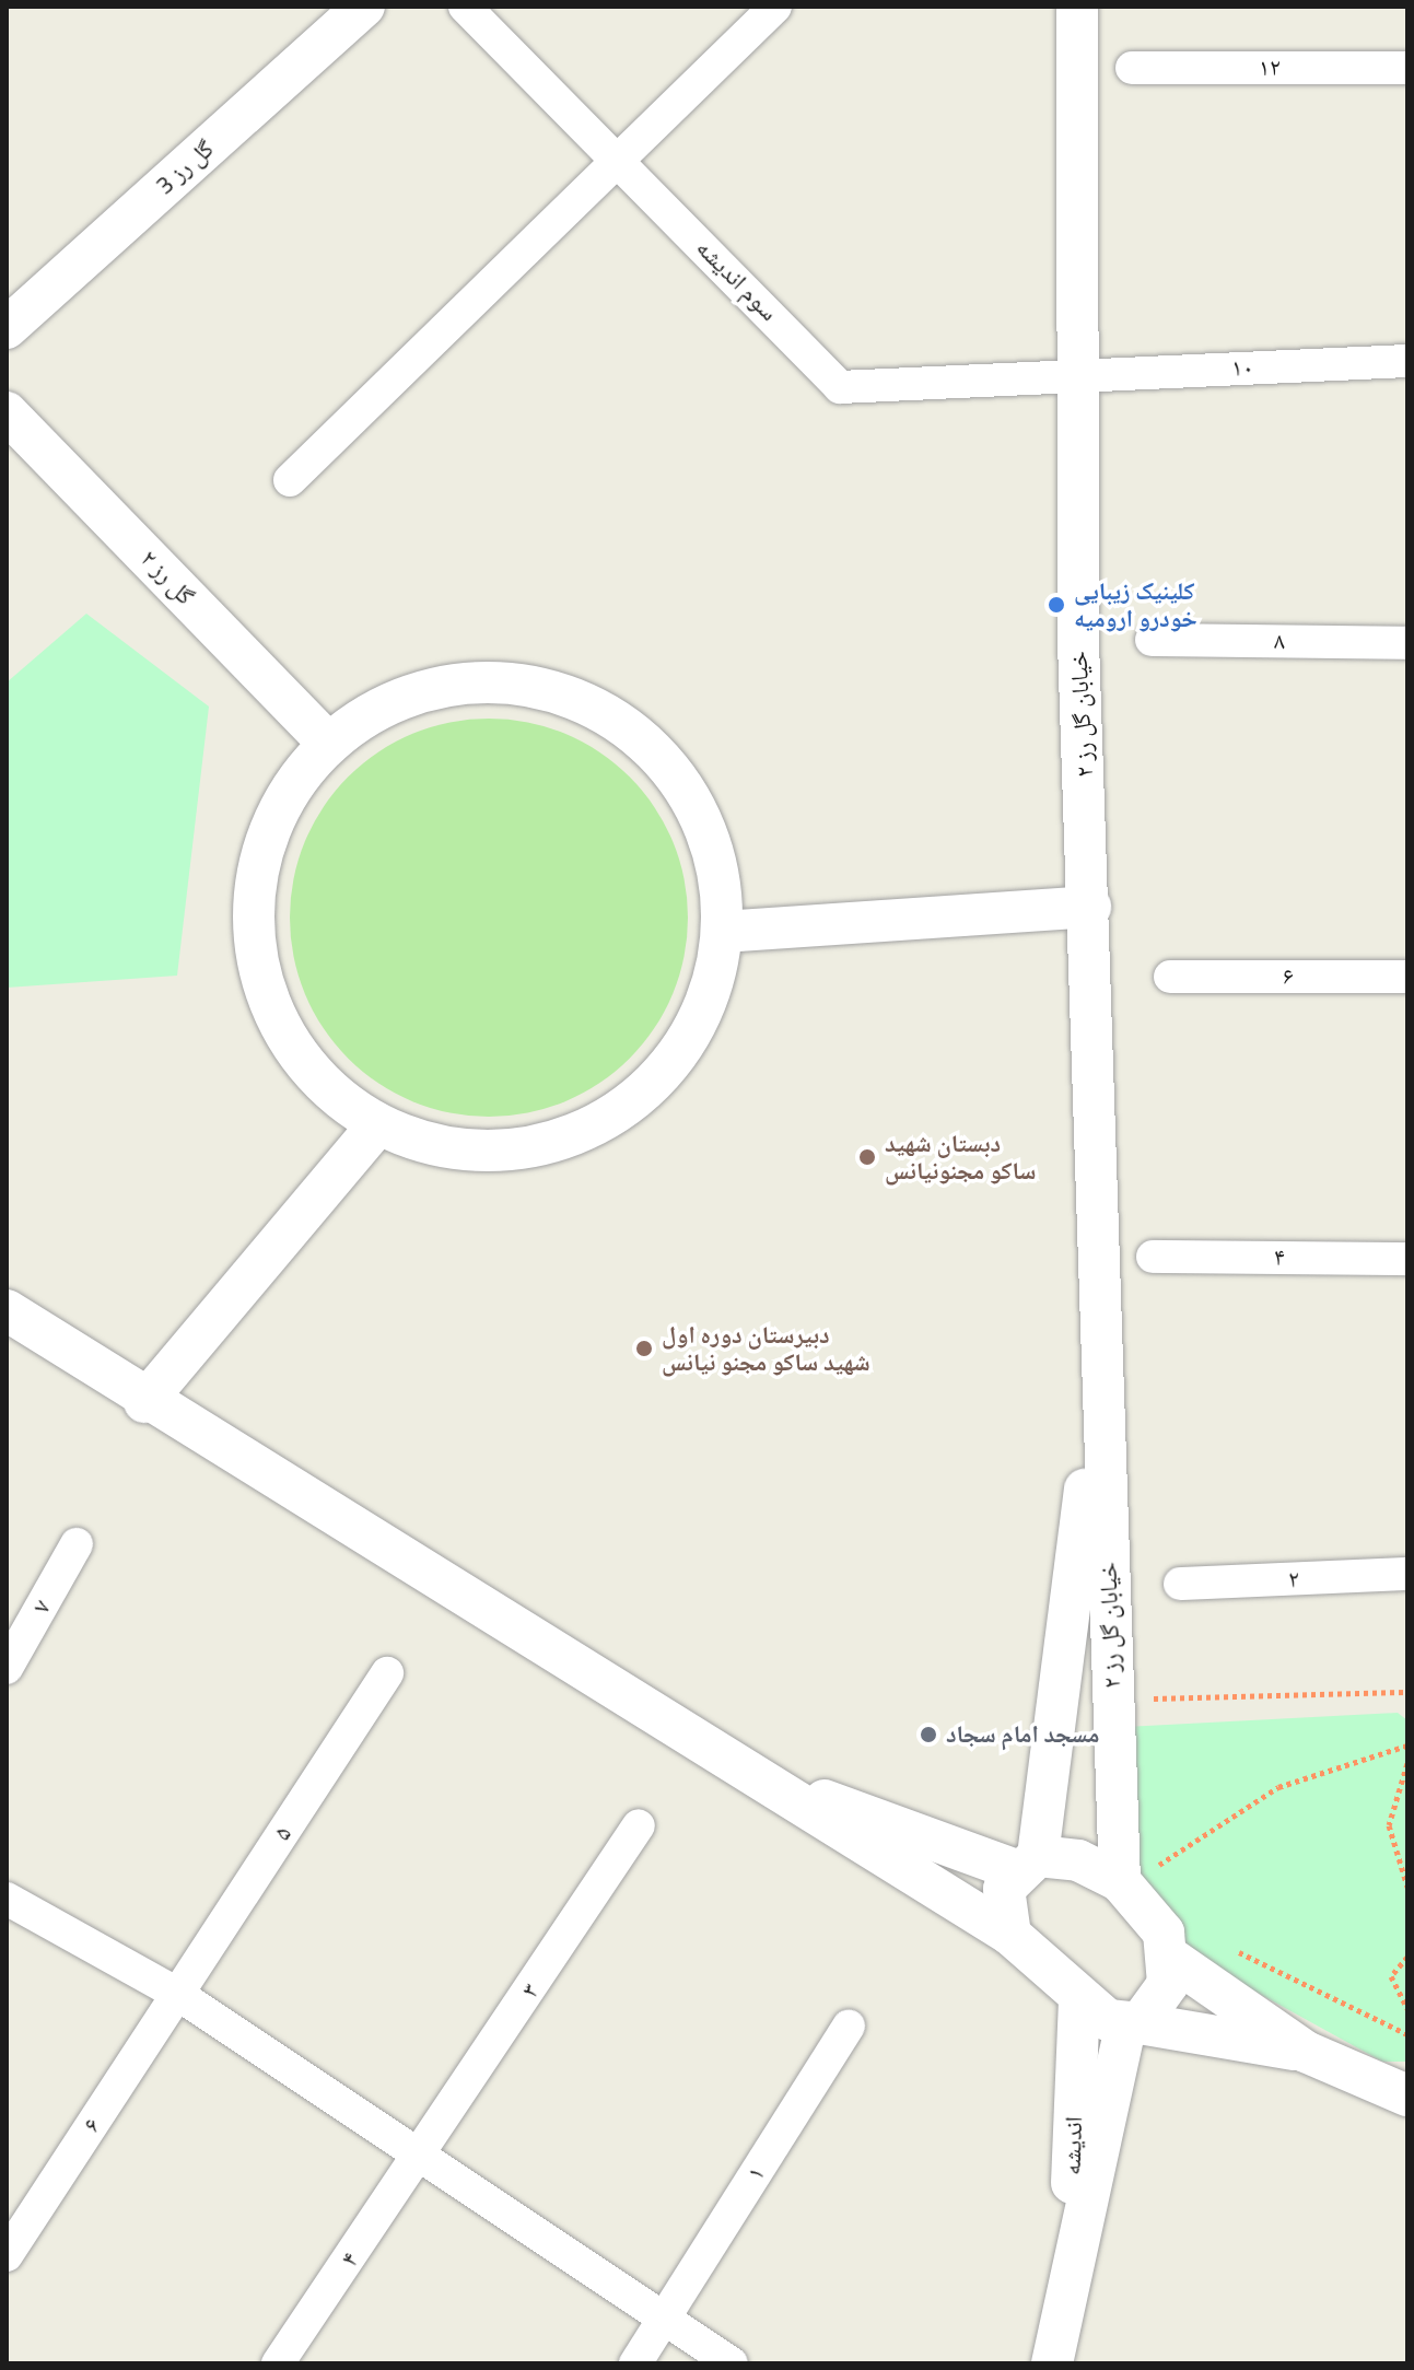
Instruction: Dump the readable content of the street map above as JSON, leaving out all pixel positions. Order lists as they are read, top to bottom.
{
  "streets": {
    "street": [
      "۱۲",
      "گل رز 3",
      "سوم اندیشه",
      "۱۰",
      "۲ گل رز",
      "۸",
      "خیابان گل رز ۲",
      "۶",
      "۴",
      "۲",
      "۷",
      "۵",
      "۳",
      "اندیشه",
      "۱"
    ]
  },
  "crossings": [
    ["سوم اندیشه", "۱۰"],
    ["سوم اندیشه", "خیابان گل رز ۲"],
    ["۱۰", "خیابان گل رز ۲"],
    ["۶", "۵"],
    ["۴", "۳"]
  ],
  "places": [
    "کلینیک زیبایی خودرو ارومیه",
    "دبستان شهید ساکو مجنونیانس",
    "دبیرستان دوره اول شهید ساکو مجنو نیانس",
    "مسجد امام سجاد"
  ]
}
